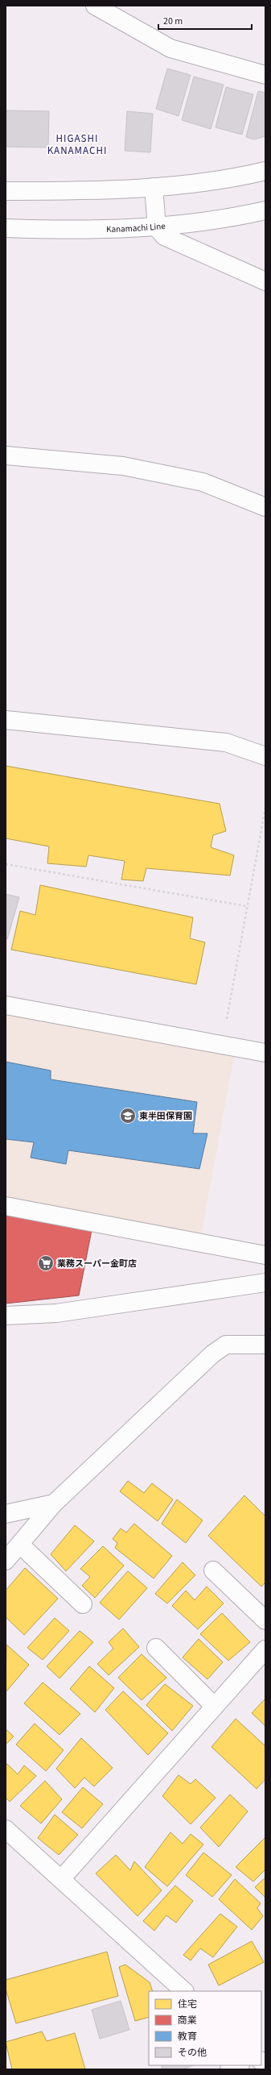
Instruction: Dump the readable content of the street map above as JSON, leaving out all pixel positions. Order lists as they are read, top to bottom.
{
  "streets": {
    "street": ["Kanamachi Line"]
  },
  "districts": ["HIGASHI KANAMACHI"],
  "places": {
    "school or university": ["東半田保育園"],
    "supermarket": ["業務スーパー金町店"]
  },
  "legend": [
    "住宅",
    "商業",
    "教育",
    "その他"
  ],
  "scale_bar": "20 m"
}
